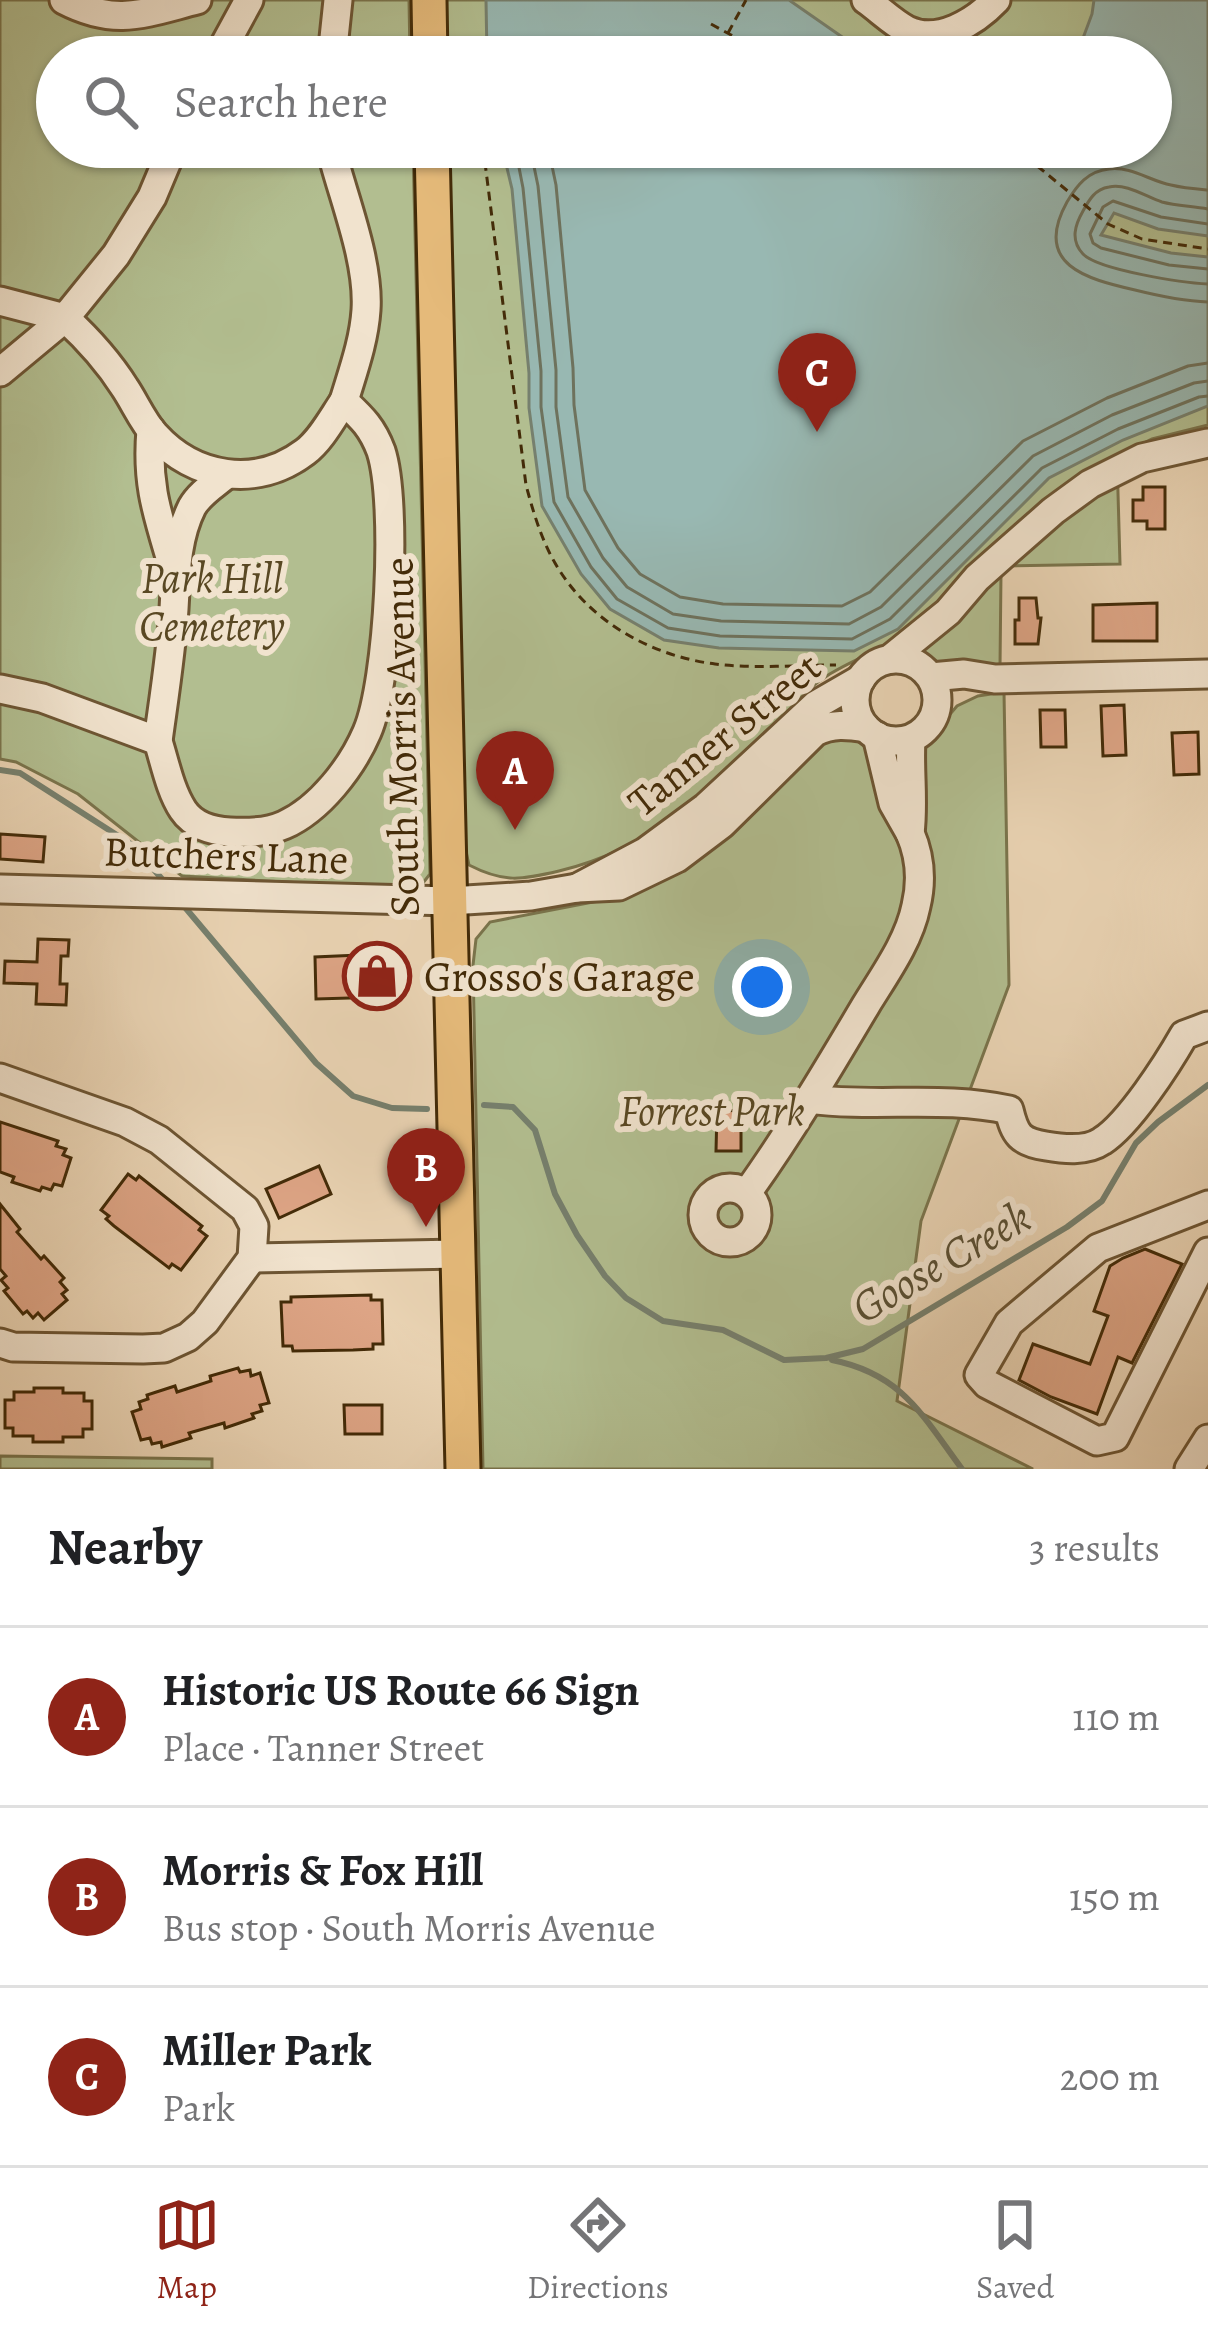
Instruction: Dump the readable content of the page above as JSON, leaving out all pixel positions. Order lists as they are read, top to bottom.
{
  "streets": {
    "main road": ["South Morris Avenue"],
    "street": ["Tanner Street", "Butchers Lane"]
  },
  "crossings": [
    ["Tanner Street", "South Morris Avenue"],
    ["Tanner Street", "Butchers Lane"],
    ["South Morris Avenue", "Butchers Lane"]
  ],
  "water": ["Goose Creek"],
  "parks": ["Park Hill Cemetery", "Forrest Park"],
  "places": {
    "shop": ["Grosso's Garage"]
  },
  "page": {
    "search": "Search here",
    "pins": ["C", "A", "B"],
    "heading": ["Nearby", "3 results"],
    "list": [
      {
        "mark": "A",
        "name": "Historic US Route 66 Sign",
        "note": "Place · Tanner Street",
        "value": "110 m"
      },
      {
        "mark": "B",
        "name": "Morris & Fox Hill",
        "note": "Bus stop · South Morris Avenue",
        "value": "150 m"
      },
      {
        "mark": "C",
        "name": "Miller Park",
        "note": "Park",
        "value": "200 m"
      }
    ],
    "nav": ["Map", "Directions", "Saved"]
  }
}
